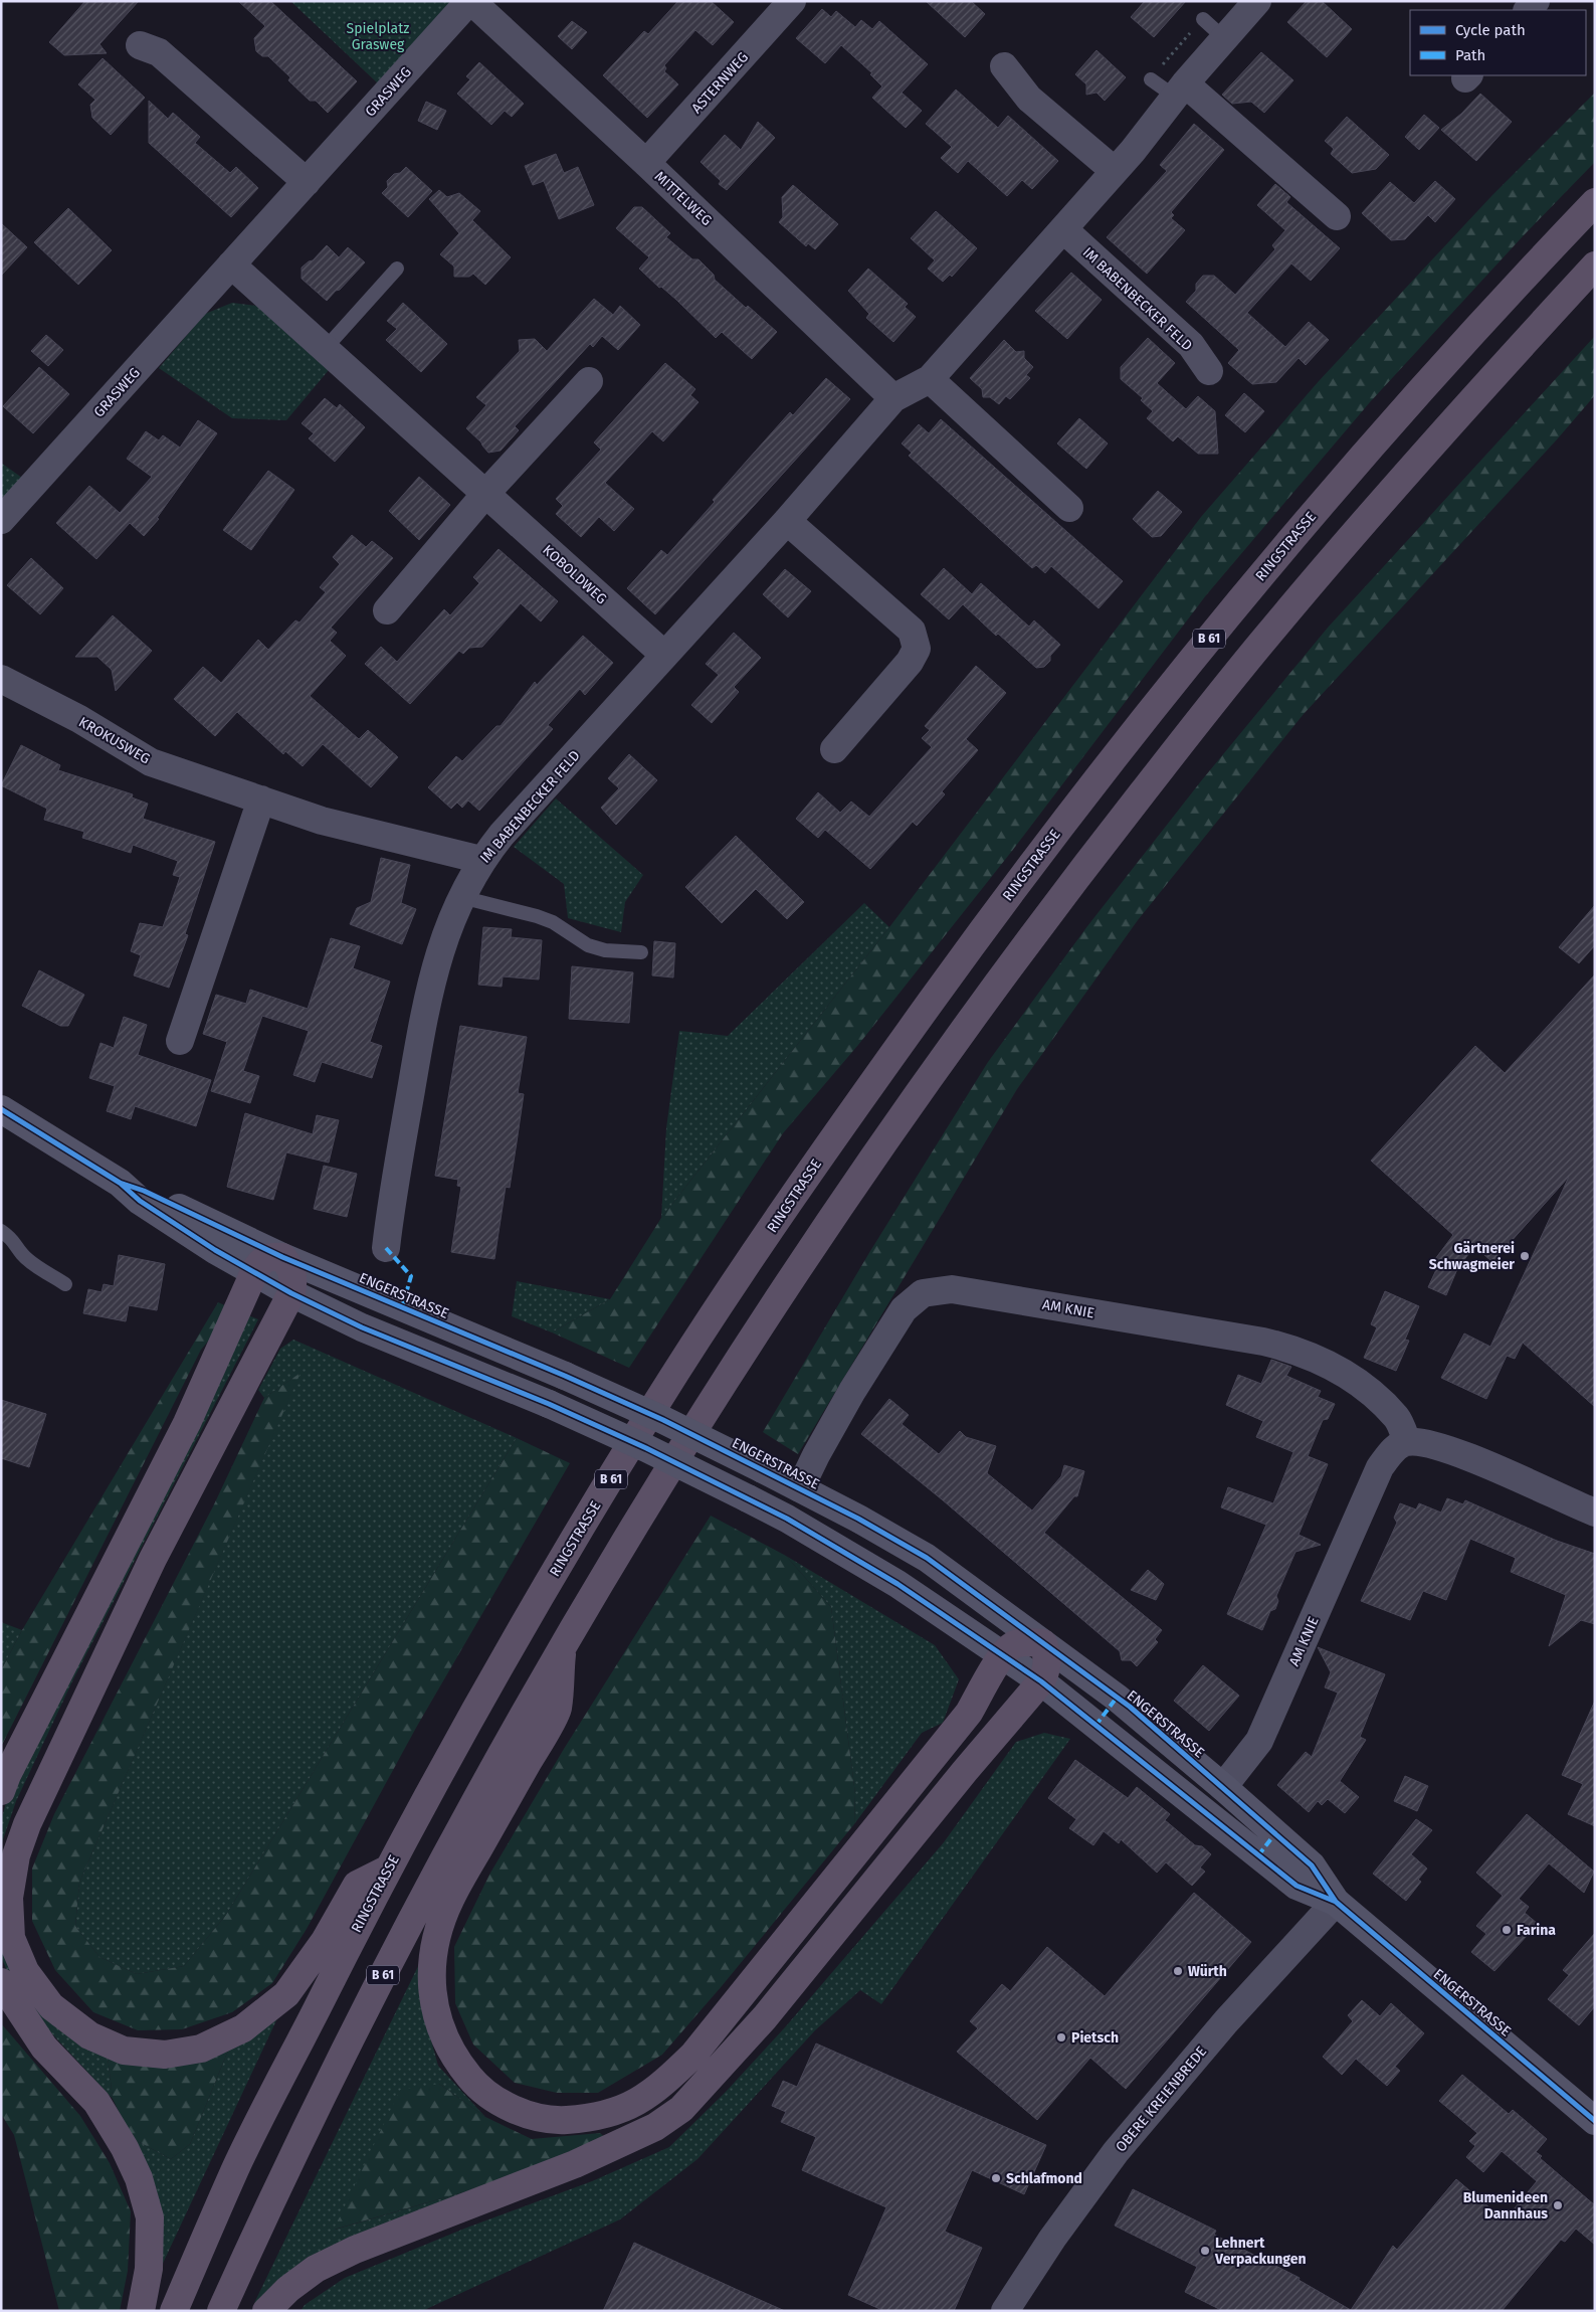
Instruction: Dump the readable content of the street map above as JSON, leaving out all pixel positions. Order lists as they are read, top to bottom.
{
  "streets": {
    "highway": ["RINGSTRASSE", "B 61"],
    "main road": ["ENGERSTRASSE"],
    "street": [
      "ASTERNWEG",
      "GRASWEG",
      "MITTELWEG",
      "IM BABENBECKER FELD",
      "KOBOLDWEG",
      "KROKUSWEG",
      "AM KNIE",
      "OBERE KREIENBREDE"
    ]
  },
  "crossings": [
    ["ASTERNWEG", "MITTELWEG"],
    ["GRASWEG", "MITTELWEG"],
    ["MITTELWEG", "IM BABENBECKER FELD"],
    ["IM BABENBECKER FELD", "KOBOLDWEG"],
    ["IM BABENBECKER FELD", "KROKUSWEG"],
    ["ENGERSTRASSE", "AM KNIE"],
    ["ENGERSTRASSE", "OBERE KREIENBREDE"]
  ],
  "parks": ["Spielplatz Grasweg"],
  "places": [
    "Gärtnerei Schwagmeier",
    "Farina",
    "Würth",
    "Pietsch",
    "Schlafmond",
    "Blumenideen Dannhaus",
    "Lehnert Verpackungen"
  ],
  "legend": ["Cycle path", "Path"]
}
